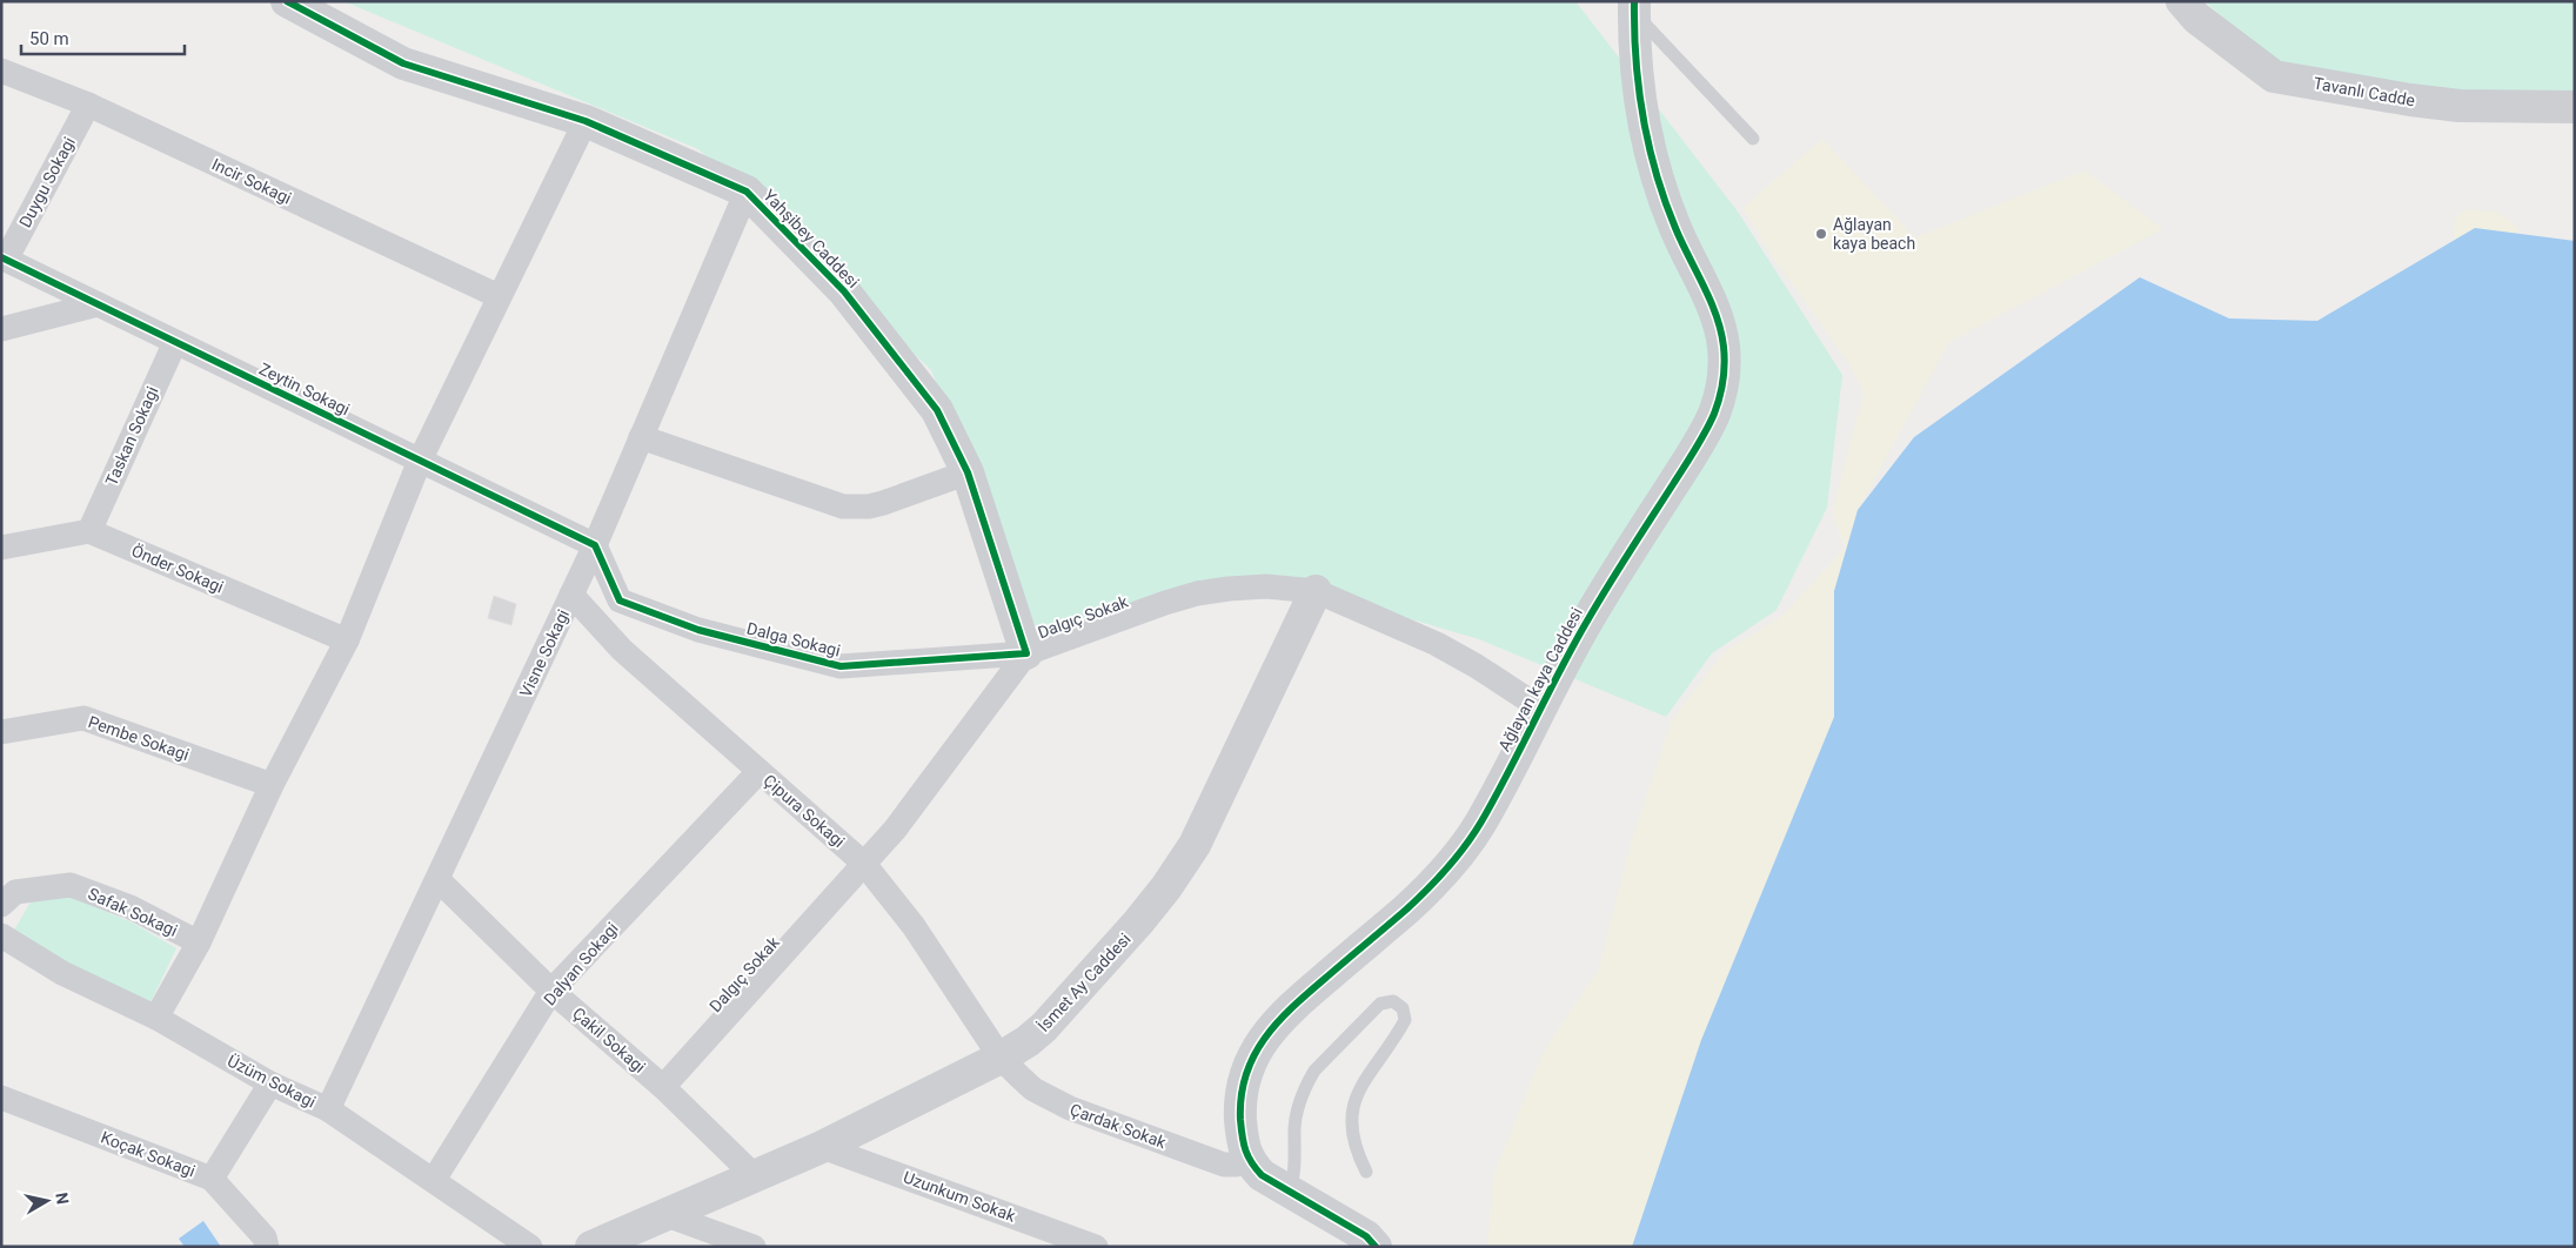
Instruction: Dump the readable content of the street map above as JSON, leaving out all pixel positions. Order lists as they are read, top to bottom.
{
  "streets": {
    "street": [
      "Tavanlı Cadde",
      "Incir Sokagi",
      "Duygu Sokagi",
      "Yahşibey Caddesi",
      "Zeytin Sokagi",
      "Taskan Sokagi",
      "Önder Sokagi",
      "Dalgıç Sokak",
      "Dalga Sokagi",
      "Visne Sokagi",
      "Ağlayan kaya Caddesi",
      "Pembe Sokagi",
      "Çipura Sokagi",
      "Safak Sokagi",
      "Dalyan Sokagi",
      "İsmet Ay Caddesi",
      "Çakil Sokagi",
      "Üzüm Sokagi",
      "Çardak Sokak",
      "Koçak Sokagi",
      "Uzunkum Sokak"
    ]
  },
  "crossings": [
    ["Incir Sokagi", "Duygu Sokagi"],
    ["Duygu Sokagi", "Zeytin Sokagi"],
    ["Yahşibey Caddesi", "Dalgıç Sokak"],
    ["Yahşibey Caddesi", "Dalga Sokagi"],
    ["Yahşibey Caddesi", "Visne Sokagi"],
    ["Zeytin Sokagi", "Taskan Sokagi"],
    ["Zeytin Sokagi", "Dalga Sokagi"],
    ["Zeytin Sokagi", "Visne Sokagi"],
    ["Taskan Sokagi", "Önder Sokagi"],
    ["Dalgıç Sokak", "Dalga Sokagi"],
    ["Dalgıç Sokak", "Ağlayan kaya Caddesi"],
    ["Dalgıç Sokak", "Çipura Sokagi"],
    ["Dalgıç Sokak", "İsmet Ay Caddesi"],
    ["Dalgıç Sokak", "Çakil Sokagi"],
    ["Dalga Sokagi", "Visne Sokagi"],
    ["Visne Sokagi", "Çipura Sokagi"],
    ["Visne Sokagi", "Çakil Sokagi"],
    ["Visne Sokagi", "Üzüm Sokagi"],
    ["Ağlayan kaya Caddesi", "Çardak Sokak"],
    ["Çipura Sokagi", "Dalyan Sokagi"],
    ["Çipura Sokagi", "İsmet Ay Caddesi"],
    ["Çipura Sokagi", "Çardak Sokak"],
    ["Dalyan Sokagi", "Çakil Sokagi"],
    ["Dalyan Sokagi", "Üzüm Sokagi"],
    ["İsmet Ay Caddesi", "Çakil Sokagi"],
    ["İsmet Ay Caddesi", "Çardak Sokak"],
    ["İsmet Ay Caddesi", "Uzunkum Sokak"]
  ],
  "places": ["Ağlayan kaya beach"],
  "scale_bar": "50 m",
  "north": "right"
}
